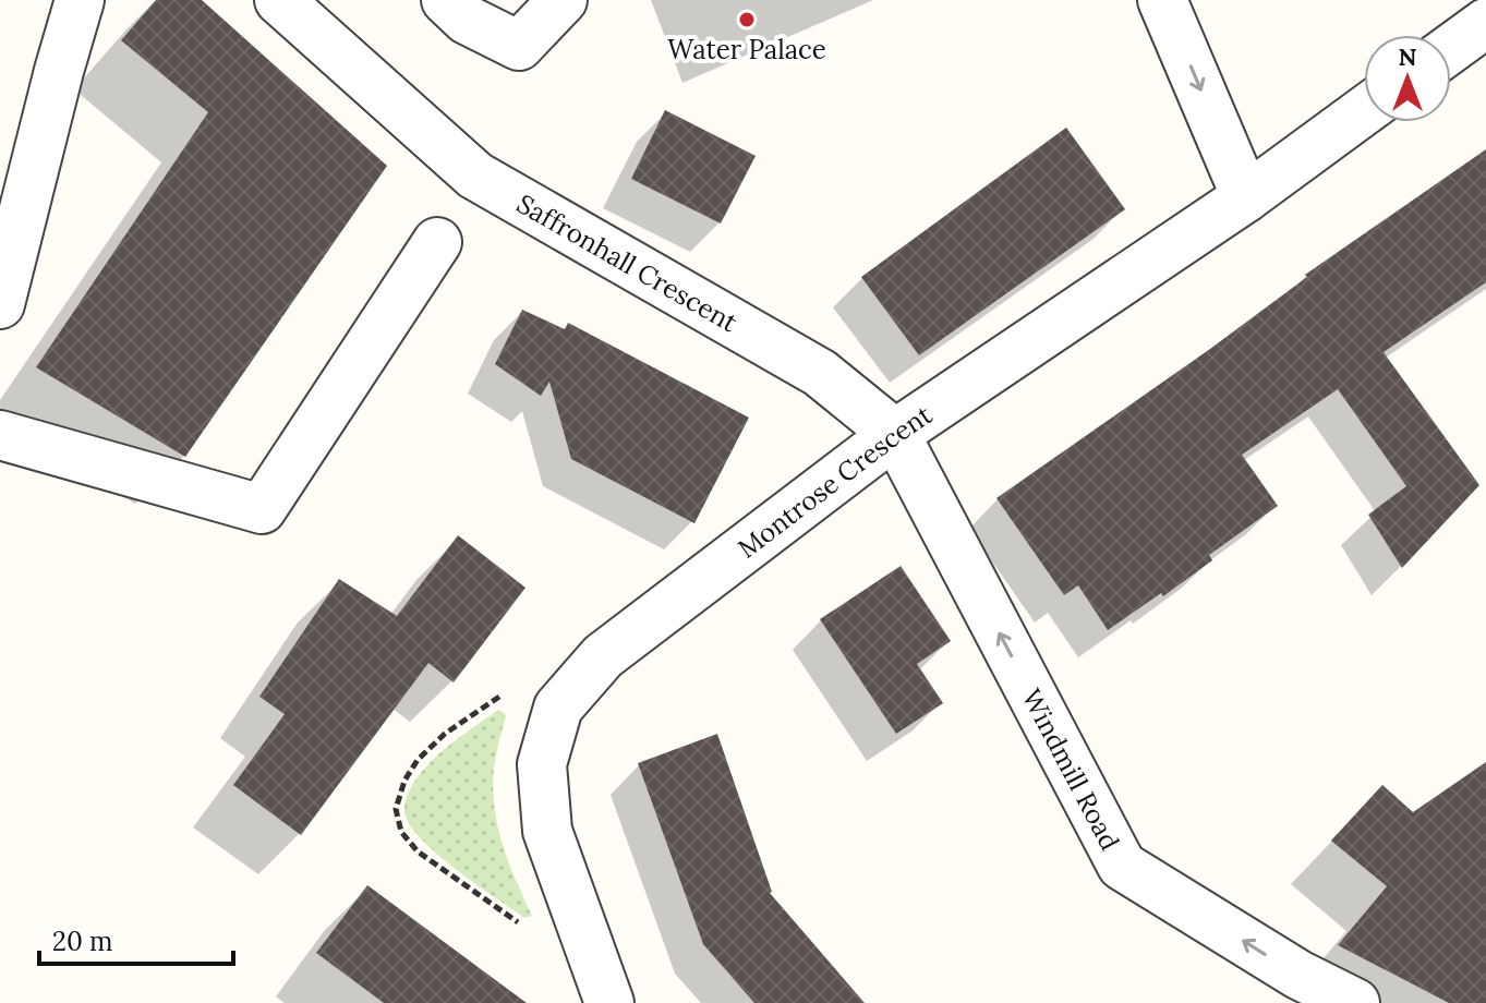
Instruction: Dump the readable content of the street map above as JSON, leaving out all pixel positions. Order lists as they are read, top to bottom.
{
  "streets": {
    "street": ["Saffronhall Crescent", "Montrose Crescent", "Windmill Road"]
  },
  "crossings": [
    ["Saffronhall Crescent", "Montrose Crescent"],
    ["Saffronhall Crescent", "Windmill Road"],
    ["Montrose Crescent", "Windmill Road"]
  ],
  "one_way": ["Windmill Road"],
  "places": ["Water Palace"],
  "scale_bar": "20 m",
  "north": "top"
}
